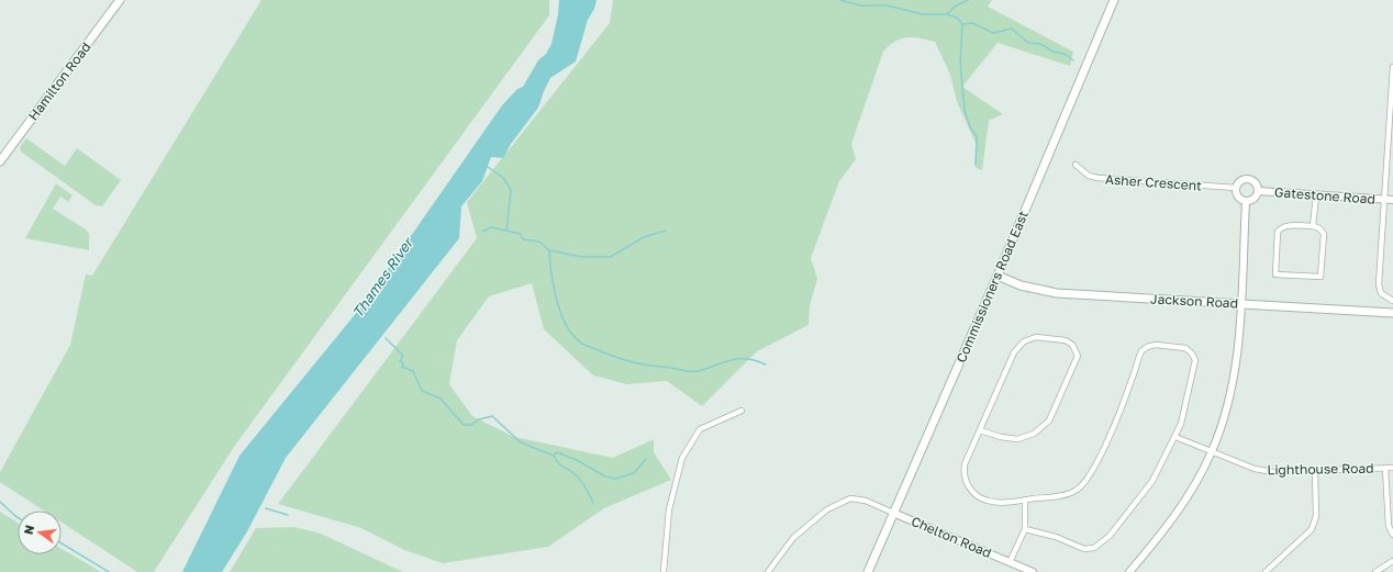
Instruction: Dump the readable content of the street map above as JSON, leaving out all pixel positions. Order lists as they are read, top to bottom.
{
  "streets": {
    "main road": ["Hamilton Road", "Commissioners Road East", "Jackson Road"],
    "street": [
      "Asher Crescent",
      "Gatestone Road",
      "Lighthouse Road",
      "Chelton Road"
    ]
  },
  "crossings": [
    ["Asher Crescent", "Gatestone Road"],
    ["Commissioners Road East", "Jackson Road"],
    ["Commissioners Road East", "Chelton Road"]
  ],
  "water": ["Thames River"],
  "north": "left"
}
